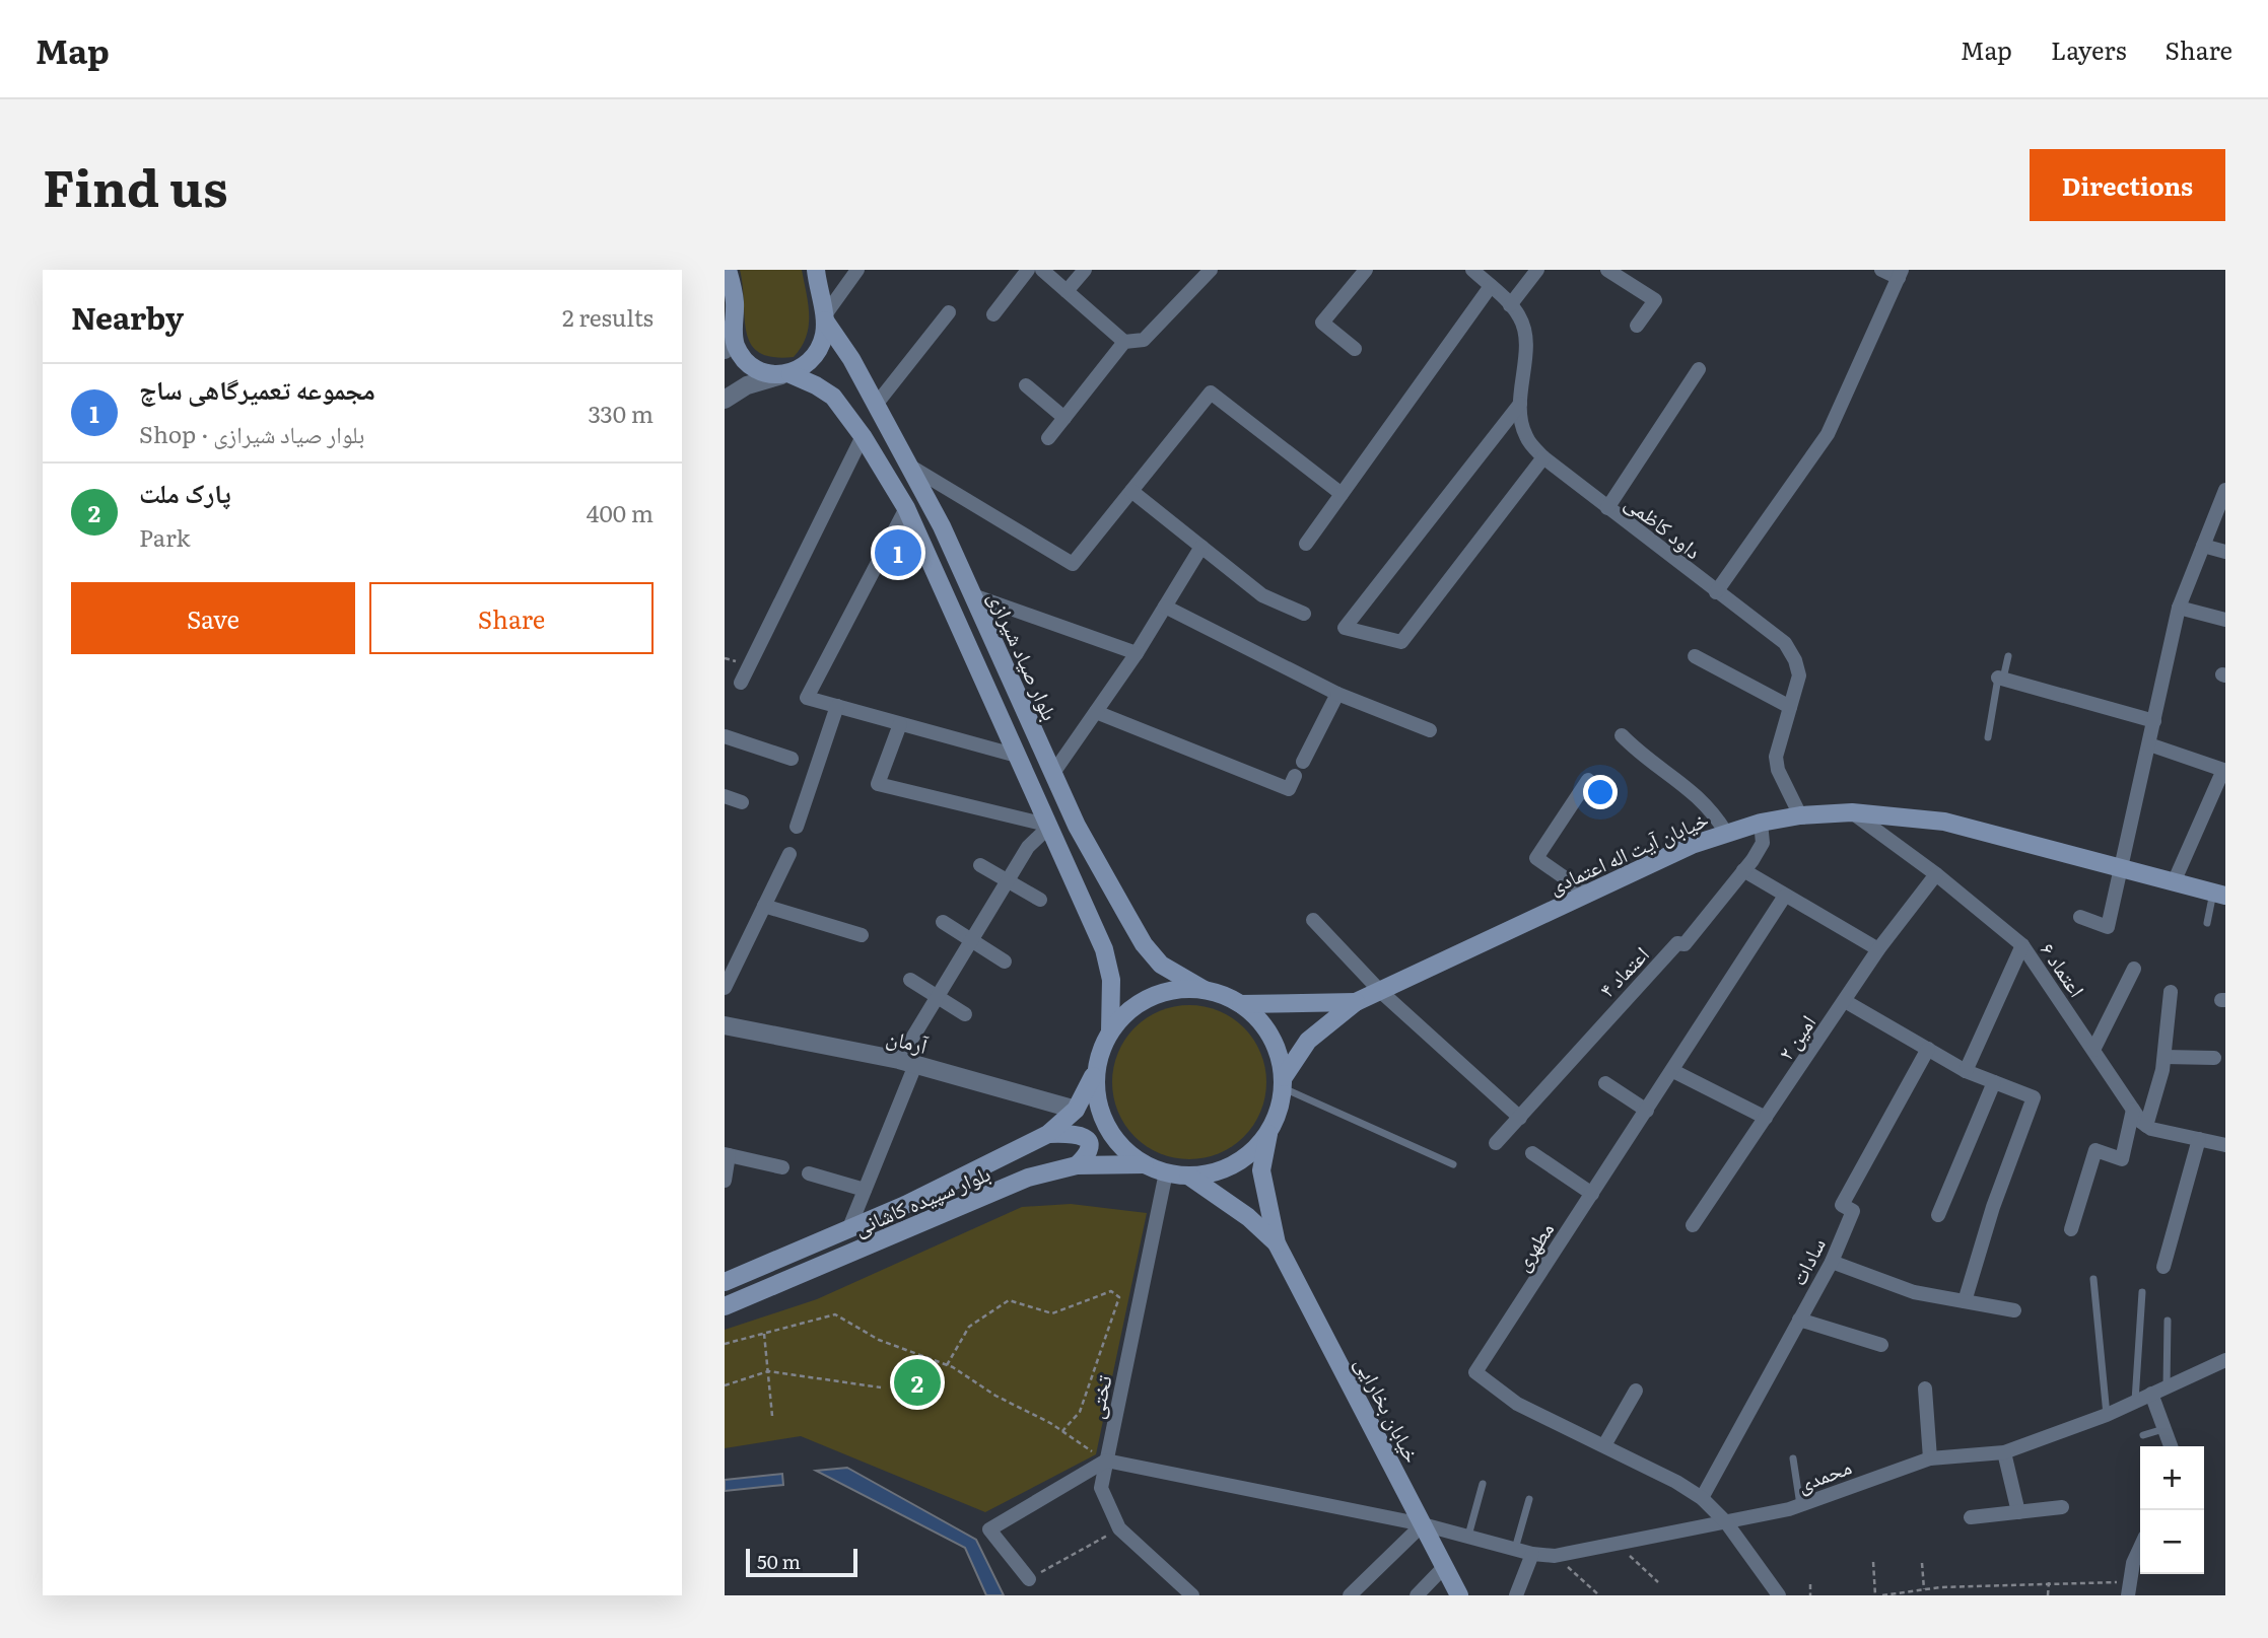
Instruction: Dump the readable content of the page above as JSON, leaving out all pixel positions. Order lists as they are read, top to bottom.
{
  "streets": {
    "main road": [
      "بلوار صیاد شیرازی",
      "خیابان آیت اله اعتمادی",
      "بلوار سپیده کاشانی",
      "خیابان بخارایی"
    ],
    "street": [
      "داود کاظمی",
      "اعتماد ۶",
      "اعتماد ۴",
      "امین ۲",
      "آرمان",
      "مطهری",
      "سادات",
      "تختی",
      "محمدی"
    ]
  },
  "crossings": [
    ["داود کاظمی", "خیابان آیت اله اعتمادی"],
    ["بلوار صیاد شیرازی", "بلوار سپیده کاشانی"],
    ["بلوار صیاد شیرازی", "تختی"],
    ["بلوار صیاد شیرازی", "خیابان بخارایی"],
    ["خیابان آیت اله اعتمادی", "اعتماد ۶"],
    ["خیابان آیت اله اعتمادی", "اعتماد ۴"],
    ["اعتماد ۶", "امین ۲"],
    ["آرمان", "بلوار سپیده کاشانی"],
    ["بلوار سپیده کاشانی", "تختی"],
    ["بلوار سپیده کاشانی", "خیابان بخارایی"],
    ["مطهری", "سادات"],
    ["مطهری", "محمدی"],
    ["تختی", "خیابان بخارایی"],
    ["تختی", "محمدی"],
    ["خیابان بخارایی", "محمدی"]
  ],
  "scale_bar": "50 m",
  "page": {
    "header": "Map",
    "nav": ["Map", "Layers", "Share"],
    "title": "Find us",
    "buttons": [
      "Directions",
      ["Save", "Share"]
    ],
    "heading": ["Nearby", "2 results"],
    "list": [
      {
        "mark": "1",
        "name": "مجموعه تعمیرگاهی ساچ",
        "note": "Shop · بلوار صیاد شیرازی",
        "value": "330 m"
      },
      {
        "mark": "2",
        "name": "پارک ملت",
        "note": "Park",
        "value": "400 m"
      }
    ],
    "pins": ["1", "2"],
    "map_buttons": ["+", "−"],
    "scale": "50 m"
  }
}
